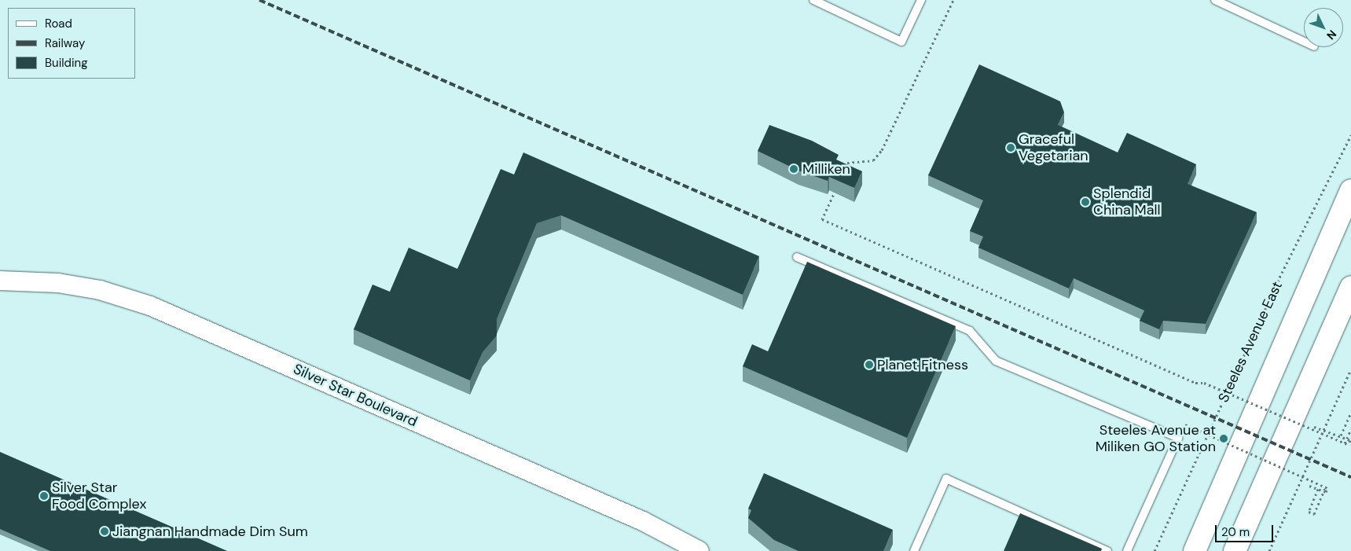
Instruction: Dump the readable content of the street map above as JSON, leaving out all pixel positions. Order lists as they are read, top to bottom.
{
  "streets": {
    "street": ["Silver Star Boulevard"],
    "path": ["Steeles Avenue East"]
  },
  "places": [
    "Graceful Vegetarian",
    "Milliken",
    "Splendid China Mall",
    "Planet Fitness",
    "Steeles Avenue at Miliken GO Station",
    "Silver Star Food Complex",
    "Jiangnan Handmade Dim Sum"
  ],
  "legend": ["Road", "Railway", "Building"],
  "scale_bar": "20 m",
  "north": "bottom right"
}
